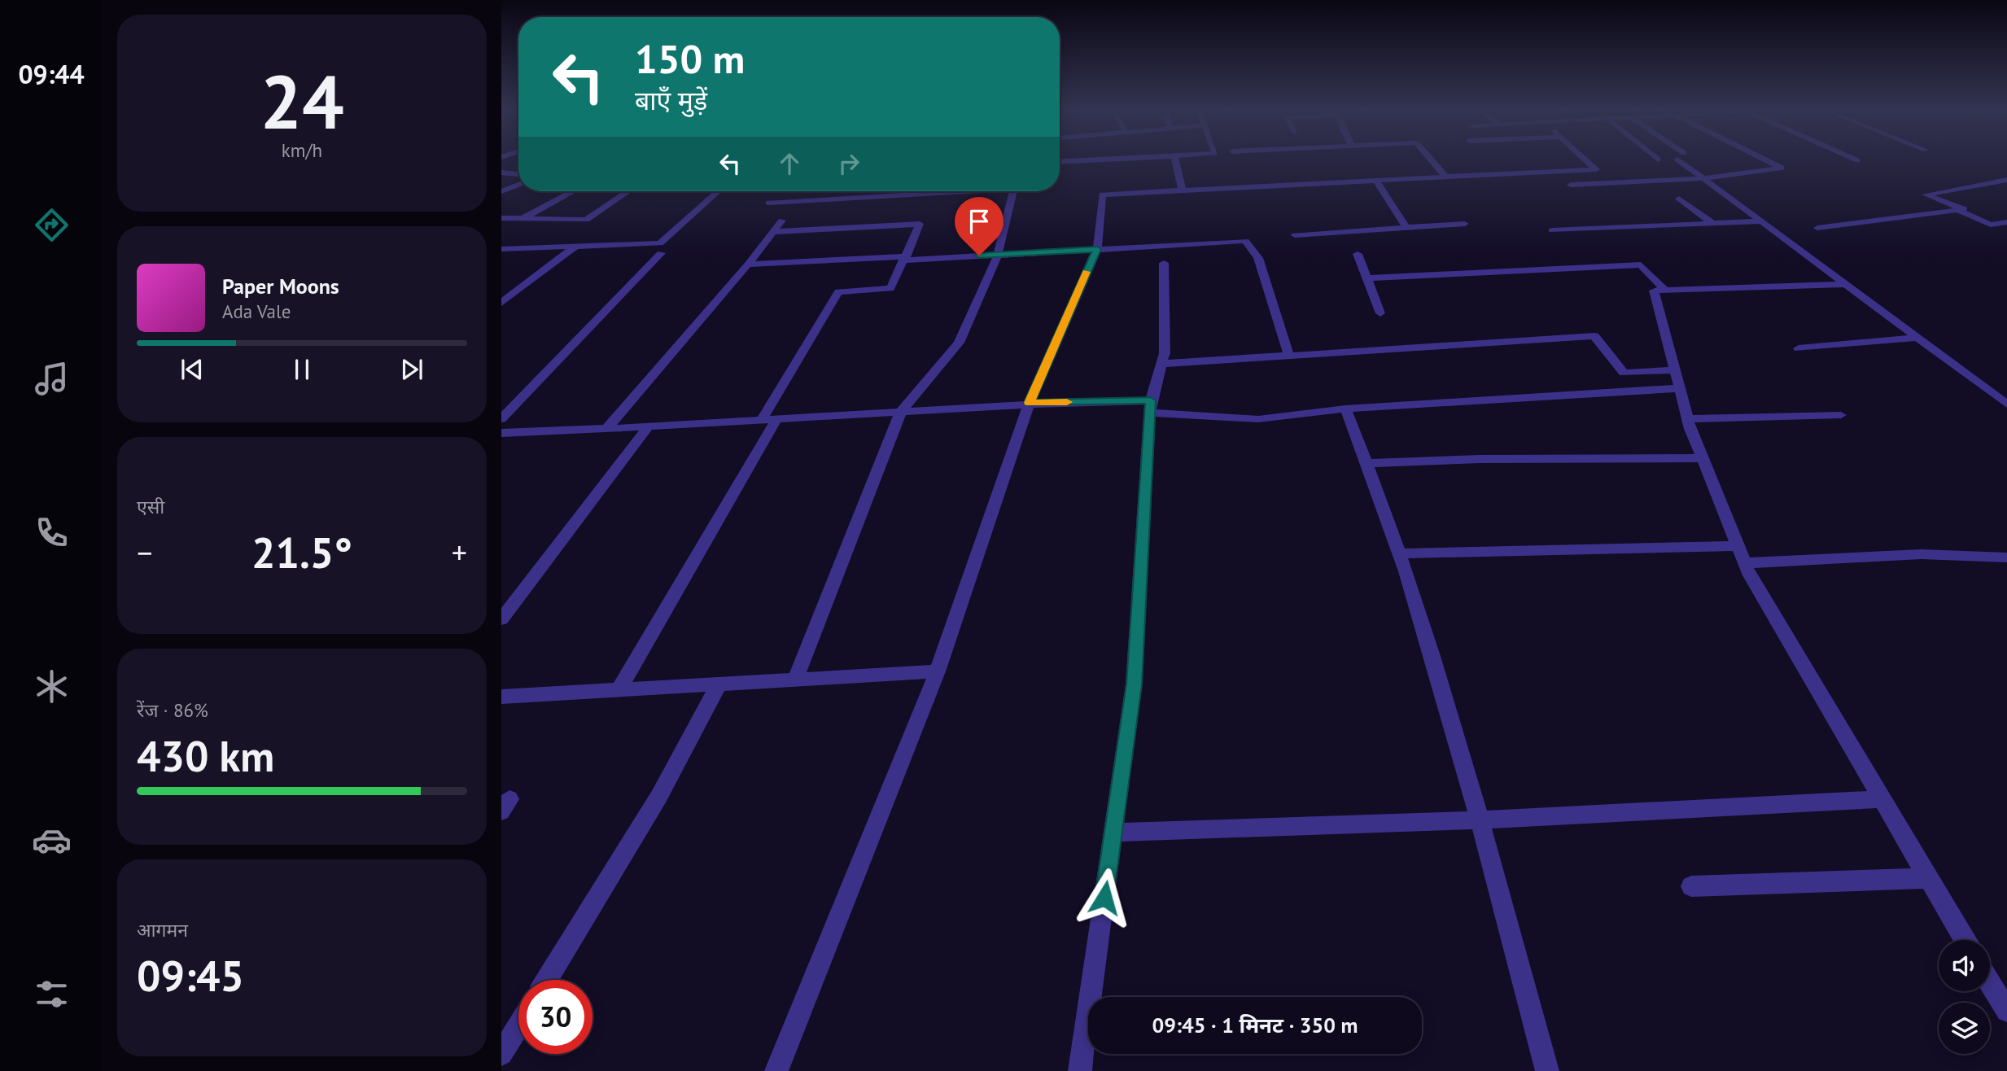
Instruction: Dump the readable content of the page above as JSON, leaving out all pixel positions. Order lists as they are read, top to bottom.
{
  "page": {
    "tabs": "09:44",
    "tile": [
      ["24", "km/h"],
      "एसी",
      ["रेंज · 86%", "430 km"],
      ["आगमन", "09:45"]
    ],
    "turn": ["150 m", "बाएँ मुड़ें"],
    "song": ["Paper Moons", "Ada Vale"],
    "heat": ["−", "21.5°", "+"],
    "limit": "30",
    "trip": "09:45 · 1 मिनट · 350 m"
  }
}
